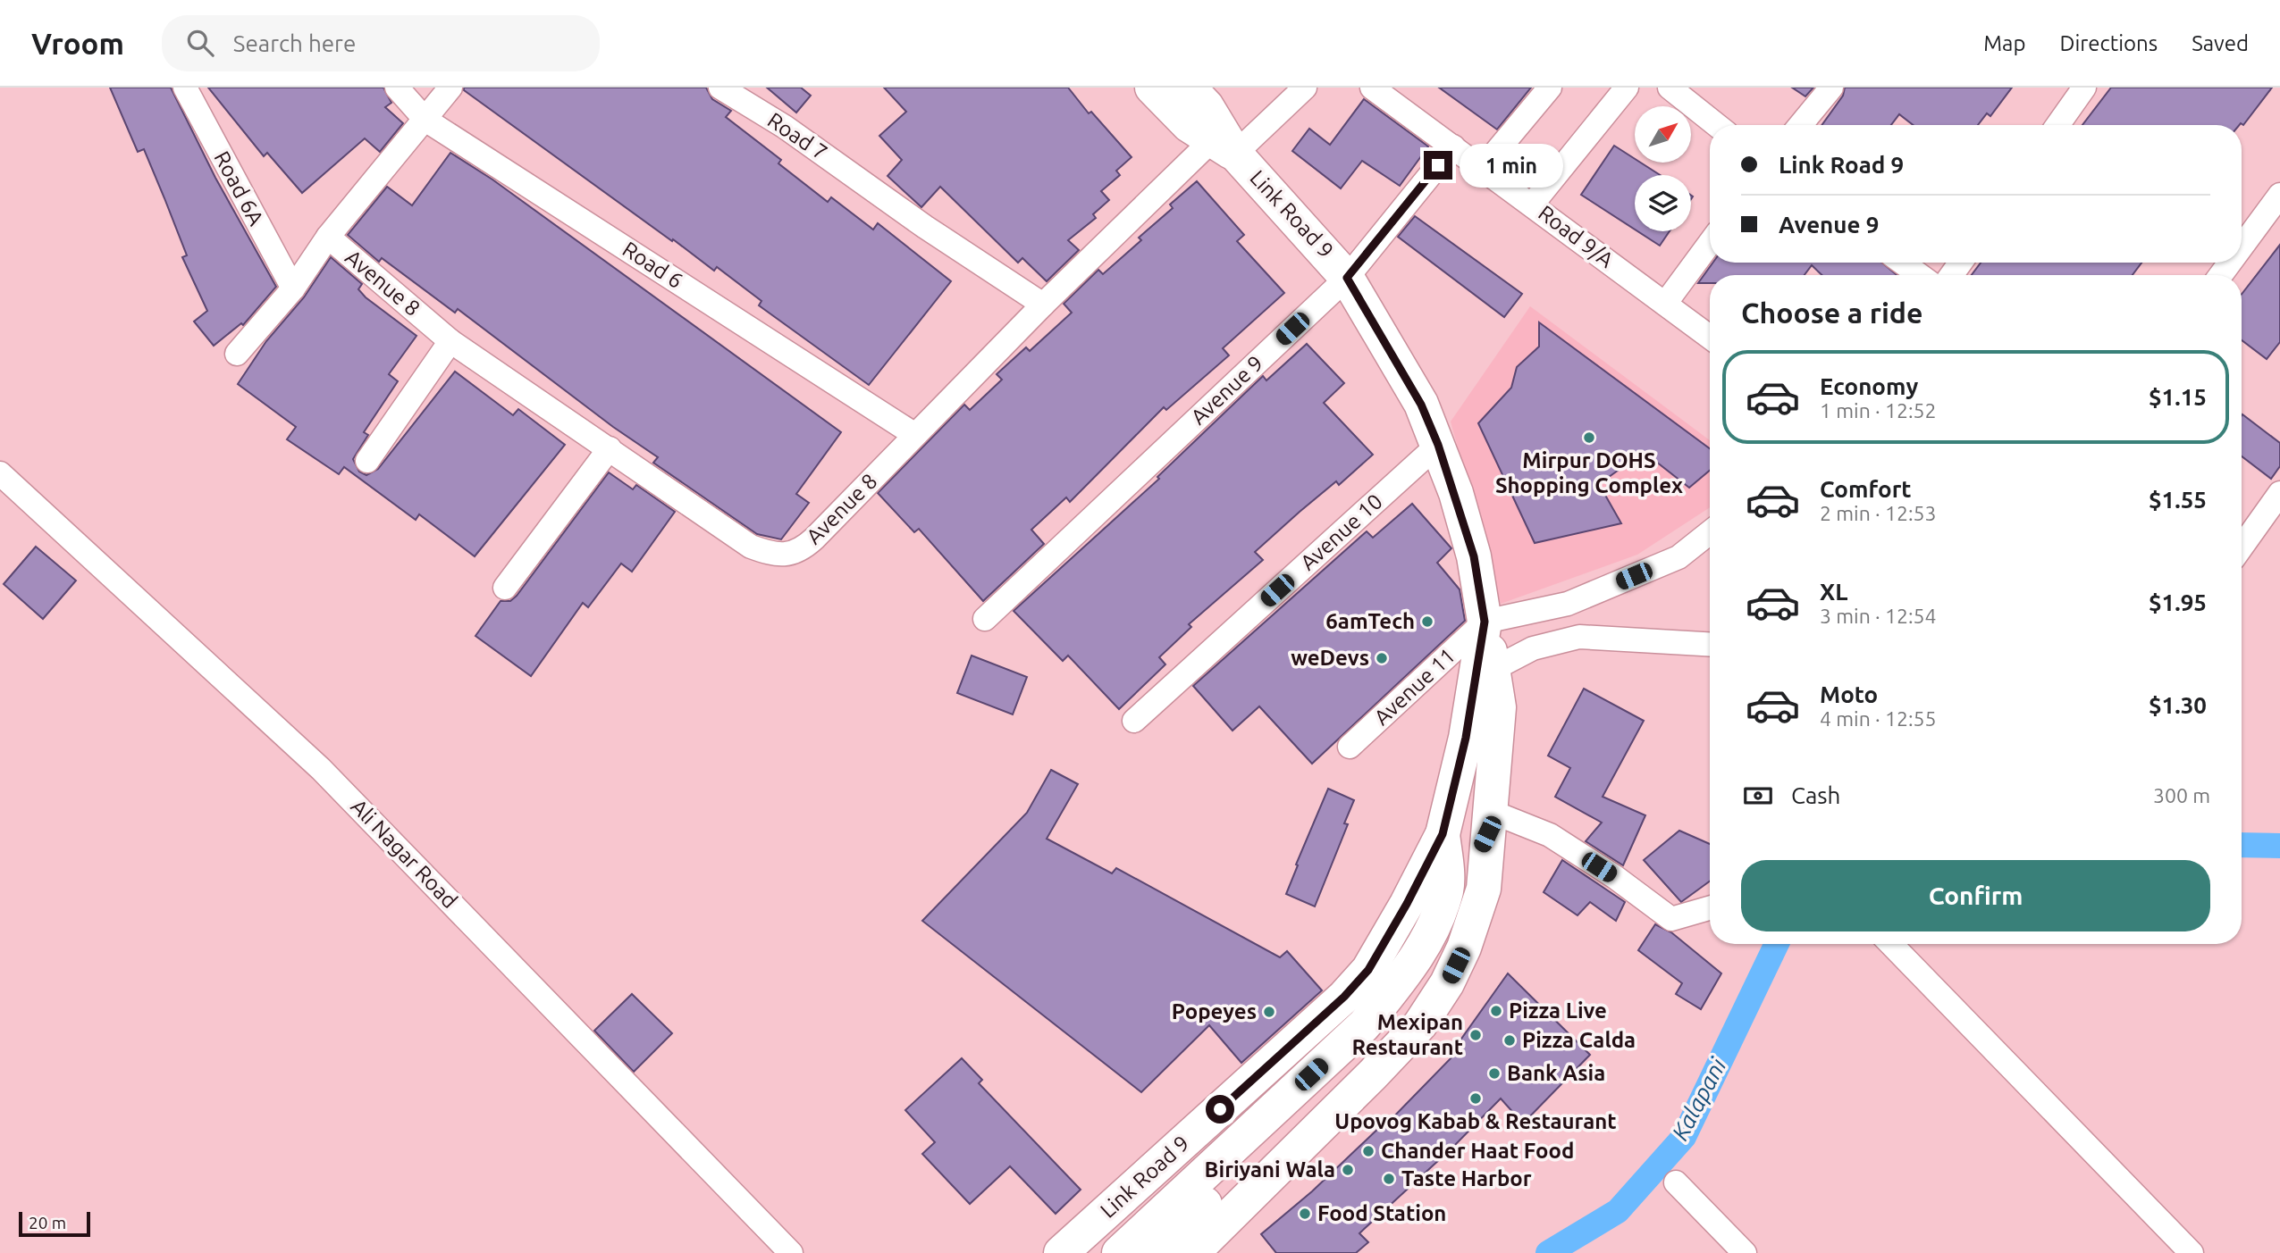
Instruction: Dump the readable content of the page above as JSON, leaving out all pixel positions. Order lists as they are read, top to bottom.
{
  "streets": {
    "main road": ["Link Road 9"],
    "street": [
      "Road 7",
      "Road 6A",
      "Road 9/A",
      "Road 6",
      "Avenue 8",
      "Avenue 9",
      "Avenue 10",
      "Avenue 11",
      "Ali Nagar Road"
    ]
  },
  "crossings": [
    ["Road 7", "Avenue 8"],
    ["Link Road 9", "Avenue 8"],
    ["Link Road 9", "Avenue 9"],
    ["Link Road 9", "Avenue 10"],
    ["Link Road 9", "Avenue 11"],
    ["Road 9/A", "Avenue 9"],
    ["Road 6", "Avenue 8"]
  ],
  "water": ["Kalapani"],
  "places": [
    "Mirpur DOHS Shopping Complex",
    "6amTech",
    "weDevs",
    "Pizza Live",
    "Popeyes",
    "Mexipan Restaurant",
    "Pizza Calda",
    "Bank Asia",
    "Upovog Kabab & Restaurant",
    "Chander Haat Food",
    "Biriyani Wala",
    "Taste Harbor",
    "Food Station"
  ],
  "scale_bar": "20 m",
  "north": "top right",
  "page": {
    "header": "Vroom",
    "search": "Search here",
    "nav": ["Map", "Directions", "Saved"],
    "banner": ["Link Road 9", "Avenue 9"],
    "bubble": "1 min",
    "heading": "Choose a ride",
    "list": [
      {
        "name": "Economy",
        "note": "1 min · 12:52",
        "value": "$1.15"
      },
      {
        "name": "Comfort",
        "note": "2 min · 12:53",
        "value": "$1.55"
      },
      {
        "name": "XL",
        "note": "3 min · 12:54",
        "value": "$1.95"
      },
      {
        "name": "Moto",
        "note": "4 min · 12:55",
        "value": "$1.30"
      }
    ],
    "pay": ["Cash", "300 m"],
    "buttons": "Confirm",
    "scale": "20 m"
  }
}
